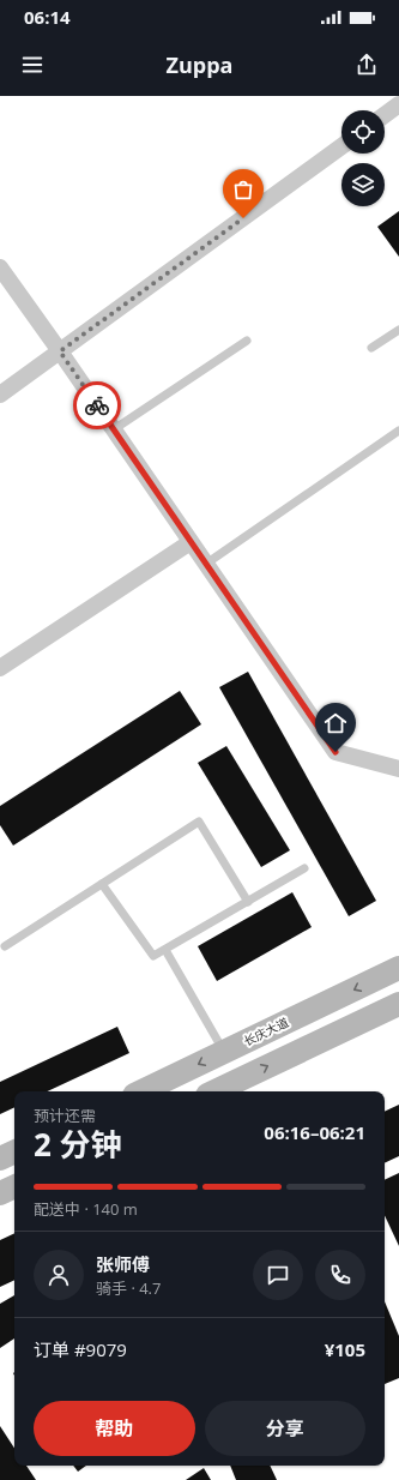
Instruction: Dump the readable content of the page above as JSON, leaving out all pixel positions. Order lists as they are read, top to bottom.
{
  "streets": {
    "main road": ["长庆大道"]
  },
  "page": {
    "status": "06:14",
    "header": "Zuppa",
    "heading": ["2 分钟", "预计还需", "06:16–06:21"],
    "panel": [
      "张师傅",
      "骑手 · 4.7",
      "订单 #9079",
      "¥105"
    ],
    "bar": "配送中 · 140 m",
    "buttons": ["帮助", "分享"]
  }
}
